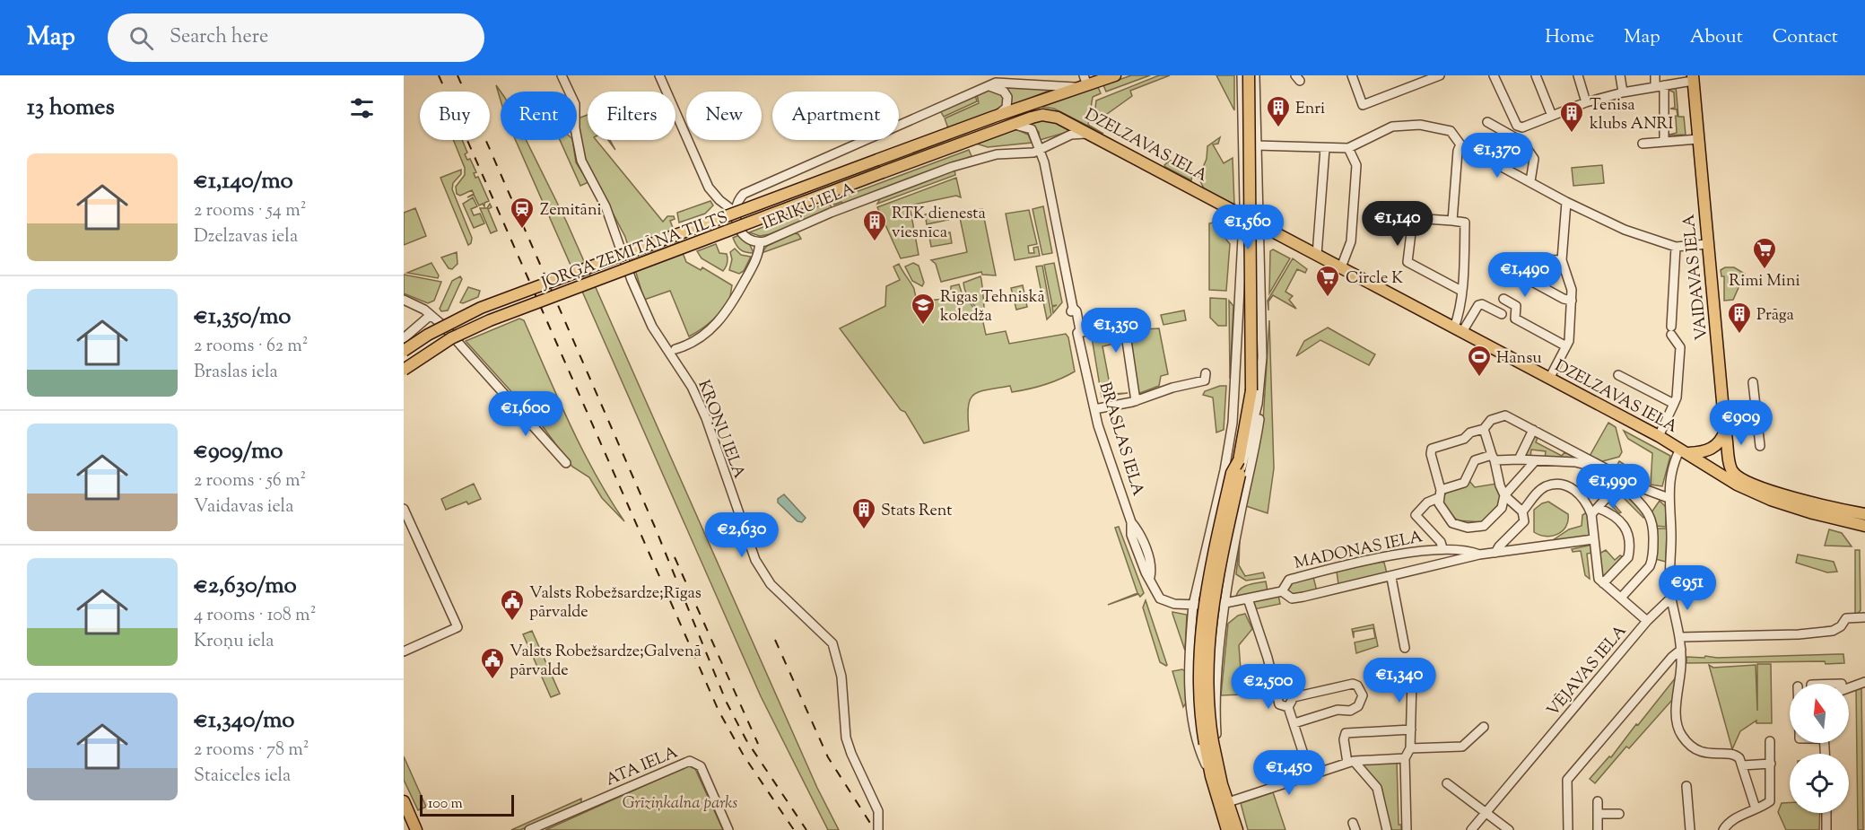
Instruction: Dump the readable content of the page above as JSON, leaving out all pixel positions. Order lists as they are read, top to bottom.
{
  "streets": {
    "main road": ["DZELZAVAS IELA", "JORĢA ZEMITĀNA TILTS", "VAIDAVAS IELA"],
    "street": [
      "IERIĶU IELA",
      "KROŅU IELA",
      "BRASLAS IELA",
      "MADONAS IELA",
      "VĒJAVAS IELA",
      "ATA IELA"
    ]
  },
  "crossings": [
    ["DZELZAVAS IELA", "IERIĶU IELA"],
    ["DZELZAVAS IELA", "JORĢA ZEMITĀNA TILTS"],
    ["DZELZAVAS IELA", "BRASLAS IELA"],
    ["IERIĶU IELA", "BRASLAS IELA"],
    ["JORĢA ZEMITĀNA TILTS", "BRASLAS IELA"],
    ["BRASLAS IELA", "MADONAS IELA"]
  ],
  "parks": ["Grīziņkalna parks"],
  "places": {
    "building": [
      "Enri",
      "Tenisa klubs ANRI",
      "RTK dienesta viesnīca",
      "Prāga",
      "Stats Rent"
    ],
    "station": ["Zemitāni"],
    "supermarket": ["Rimi Mini", "Circle K"],
    "school or university": ["Rīgas Tehniskā koledža"],
    "sports": ["Hansu"],
    "public building": ["Valsts Robežsardze;Rīgas pārvalde", "Valsts Robežsardze;Galvenā pārvalde"]
  },
  "scale_bar": "100 m",
  "north": "top",
  "page": {
    "header": "Map",
    "search": "Search here",
    "nav": [
      "Home",
      "Map",
      "About",
      "Contact"
    ],
    "heading": "13 homes",
    "chip": [
      "Buy",
      "Rent",
      "Filters",
      "New",
      "Apartment"
    ],
    "price": [
      "€1,370",
      "€1,140",
      "€1,560",
      "€1,490",
      "€1,350",
      "€1,600",
      "€909",
      "€1,990",
      "€2,630",
      "€951",
      "€1,340",
      "€2,500",
      "€1,450"
    ],
    "list": [
      {
        "name": "€1,140/mo",
        "note": "2 rooms · 54 m² · Dzelzavas iela"
      },
      {
        "name": "€1,350/mo",
        "note": "2 rooms · 62 m² · Braslas iela"
      },
      {
        "name": "€909/mo",
        "note": "2 rooms · 56 m² · Vaidavas iela"
      },
      {
        "name": "€2,630/mo",
        "note": "4 rooms · 108 m² · Kroņu iela"
      },
      {
        "name": "€1,340/mo",
        "note": "2 rooms · 78 m² · Staiceles iela"
      }
    ],
    "scale": "100 m"
  }
}
